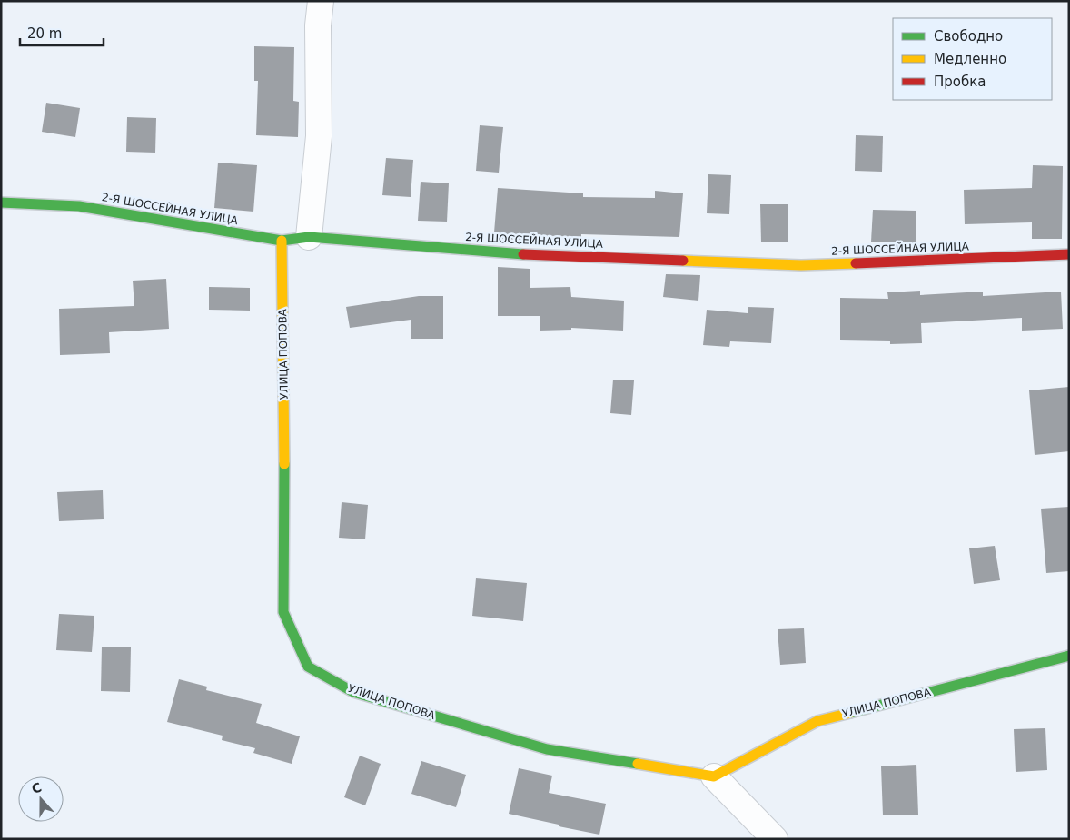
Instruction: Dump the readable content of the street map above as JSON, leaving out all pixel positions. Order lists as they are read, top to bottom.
{
  "streets": {
    "street": ["2-Я ШОССЕЙНАЯ УЛИЦА", "УЛИЦА ПОПОВА"]
  },
  "crossings": [
    ["2-Я ШОССЕЙНАЯ УЛИЦА", "УЛИЦА ПОПОВА"]
  ],
  "legend": ["Свободно", "Медленно", "Пробка"],
  "scale_bar": "20 m",
  "north": "top"
}
